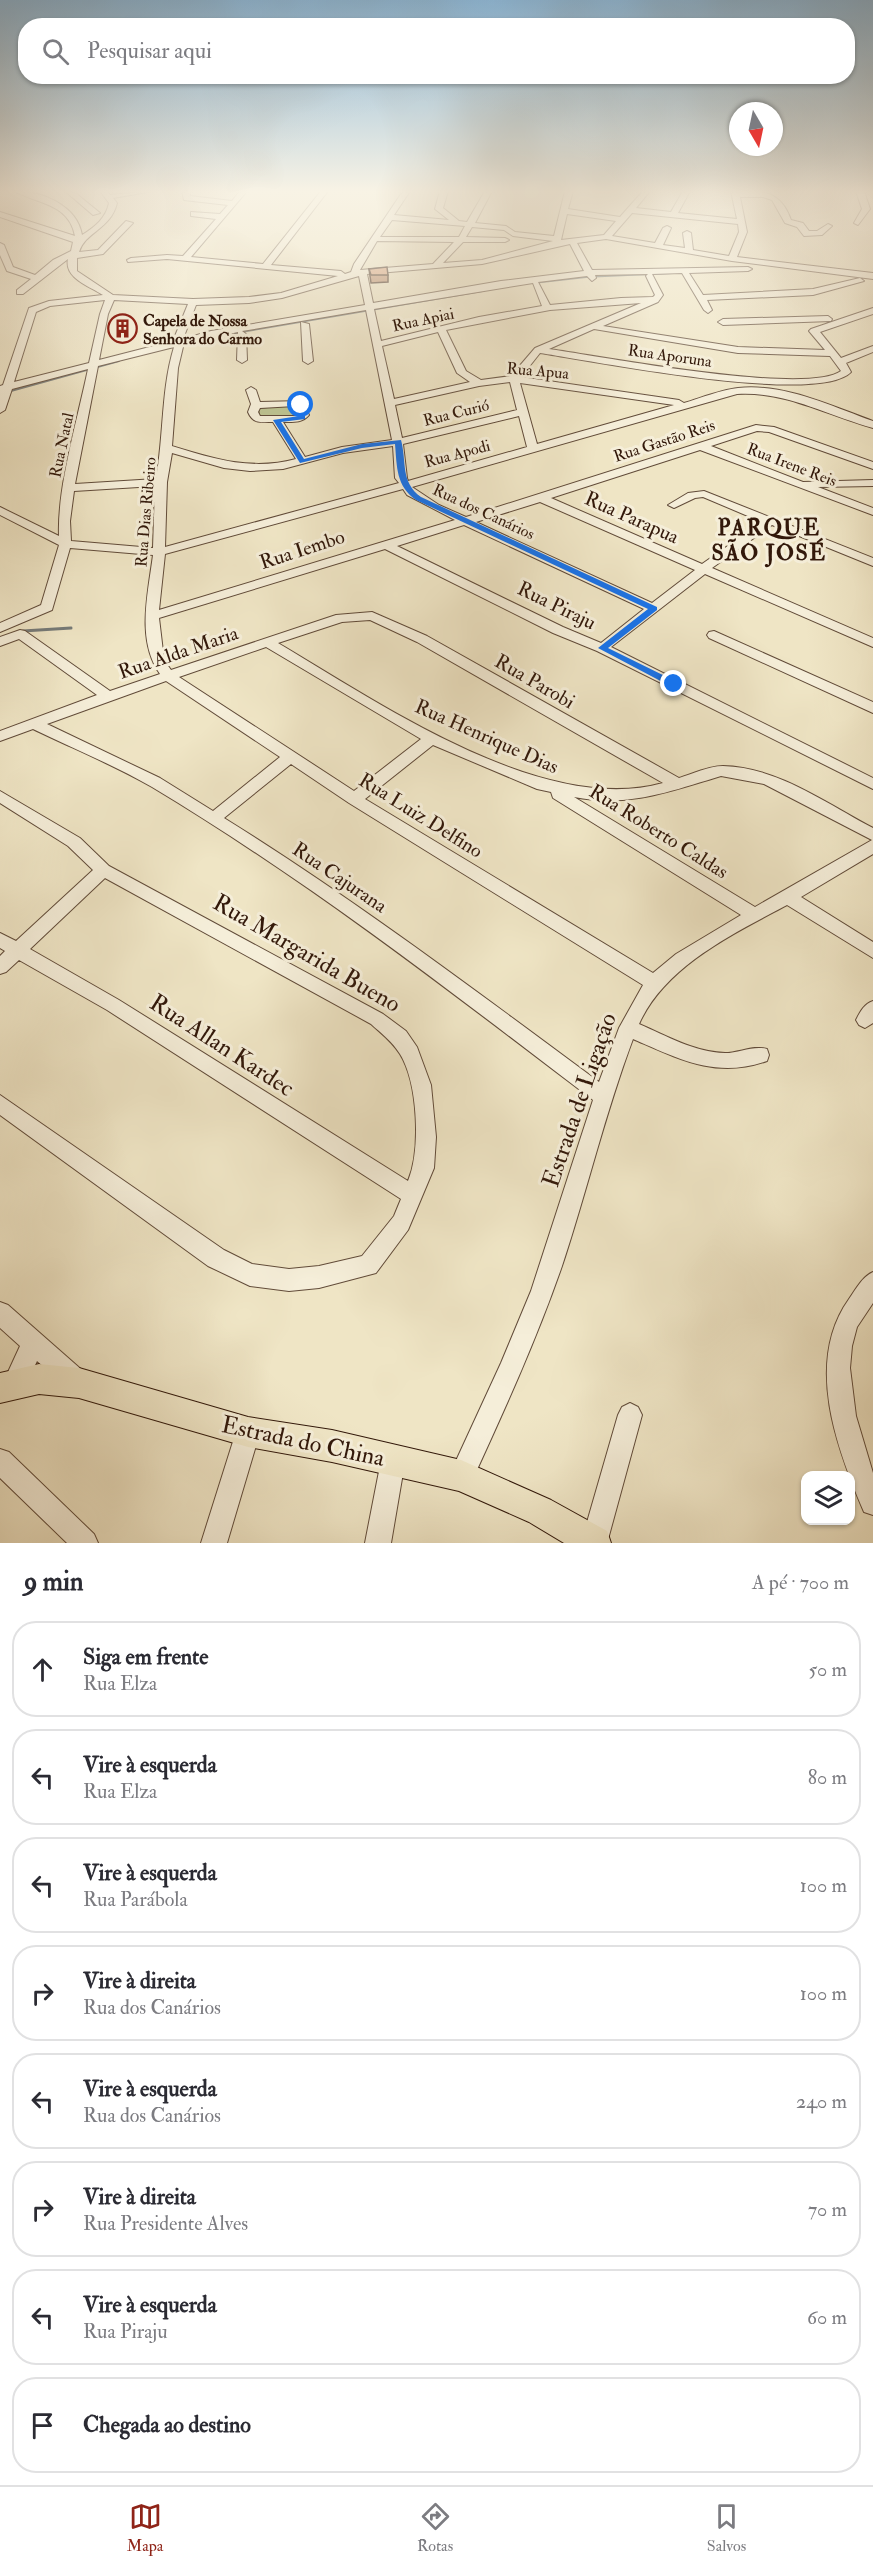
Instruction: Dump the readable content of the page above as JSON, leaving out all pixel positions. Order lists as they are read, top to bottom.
{
  "streets": {
    "main road": ["Estrada do China"],
    "street": [
      "Rua Apiai",
      "Rua Aporuna",
      "Rua Apua",
      "Rua Curió",
      "Rua Gastão Reis",
      "Rua Natal",
      "Rua Apodi",
      "Rua Irene Reis",
      "Rua dos Canários",
      "Rua Dias Ribeiro",
      "Rua Parapua",
      "Rua Iembo",
      "Rua Piraju",
      "Rua Alda Maria",
      "Rua Parobi",
      "Rua Henrique Dias",
      "Rua Luiz Delfino",
      "Rua Roberto Caldas",
      "Rua Cajurana",
      "Rua Margarida Bueno",
      "Rua Allan Kardec",
      "Estrada de Ligação"
    ]
  },
  "crossings": [
    ["Rua Apiai", "Rua Aporuna"],
    ["Rua Apiai", "Rua dos Canários"],
    ["Rua Aporuna", "Rua Apua"],
    ["Rua Aporuna", "Rua Apodi"],
    ["Rua Apua", "Rua Apodi"],
    ["Rua Apua", "Rua dos Canários"],
    ["Rua Curió", "Rua dos Canários"],
    ["Rua Curió", "Rua Dias Ribeiro"],
    ["Rua Gastão Reis", "Rua Irene Reis"],
    ["Rua Gastão Reis", "Rua dos Canários"],
    ["Rua Gastão Reis", "Rua Parapua"],
    ["Rua Gastão Reis", "Rua Iembo"],
    ["Rua Apodi", "Rua dos Canários"],
    ["Rua Apodi", "Rua Dias Ribeiro"],
    ["Rua dos Canários", "Rua Iembo"],
    ["Rua Dias Ribeiro", "Rua Iembo"],
    ["Rua Dias Ribeiro", "Rua Alda Maria"],
    ["Rua Dias Ribeiro", "Rua Luiz Delfino"],
    ["Rua Iembo", "Rua Piraju"],
    ["Rua Alda Maria", "Rua Parobi"],
    ["Rua Alda Maria", "Rua Henrique Dias"],
    ["Rua Alda Maria", "Rua Luiz Delfino"],
    ["Rua Alda Maria", "Rua Cajurana"],
    ["Rua Parobi", "Rua Henrique Dias"],
    ["Rua Henrique Dias", "Rua Roberto Caldas"],
    ["Rua Luiz Delfino", "Estrada de Ligação"],
    ["Rua Roberto Caldas", "Estrada de Ligação"],
    ["Rua Cajurana", "Estrada de Ligação"],
    ["Rua Margarida Bueno", "Rua Allan Kardec"],
    ["Estrada de Ligação", "Estrada do China"]
  ],
  "districts": ["PARQUE SÃO JOSÉ"],
  "places": {
    "building": ["Capela de Nossa Senhora do Carmo"]
  },
  "north": "bottom",
  "page": {
    "search": "Pesquisar aqui",
    "heading": ["9 min", "A pé · 700 m"],
    "list": [
      ["Siga em frente", "Rua Elza", "50 m"],
      ["Vire à esquerda", "Rua Elza", "80 m"],
      ["Vire à esquerda", "Rua Parábola", "100 m"],
      ["Vire à direita", "Rua dos Canários", "100 m"],
      ["Vire à esquerda", "Rua dos Canários", "240 m"],
      ["Vire à direita", "Rua Presidente Alves", "70 m"],
      ["Vire à esquerda", "Rua Piraju", "60 m"],
      "Chegada ao destino"
    ],
    "nav": ["Mapa", "Rotas", "Salvos"]
  }
}
